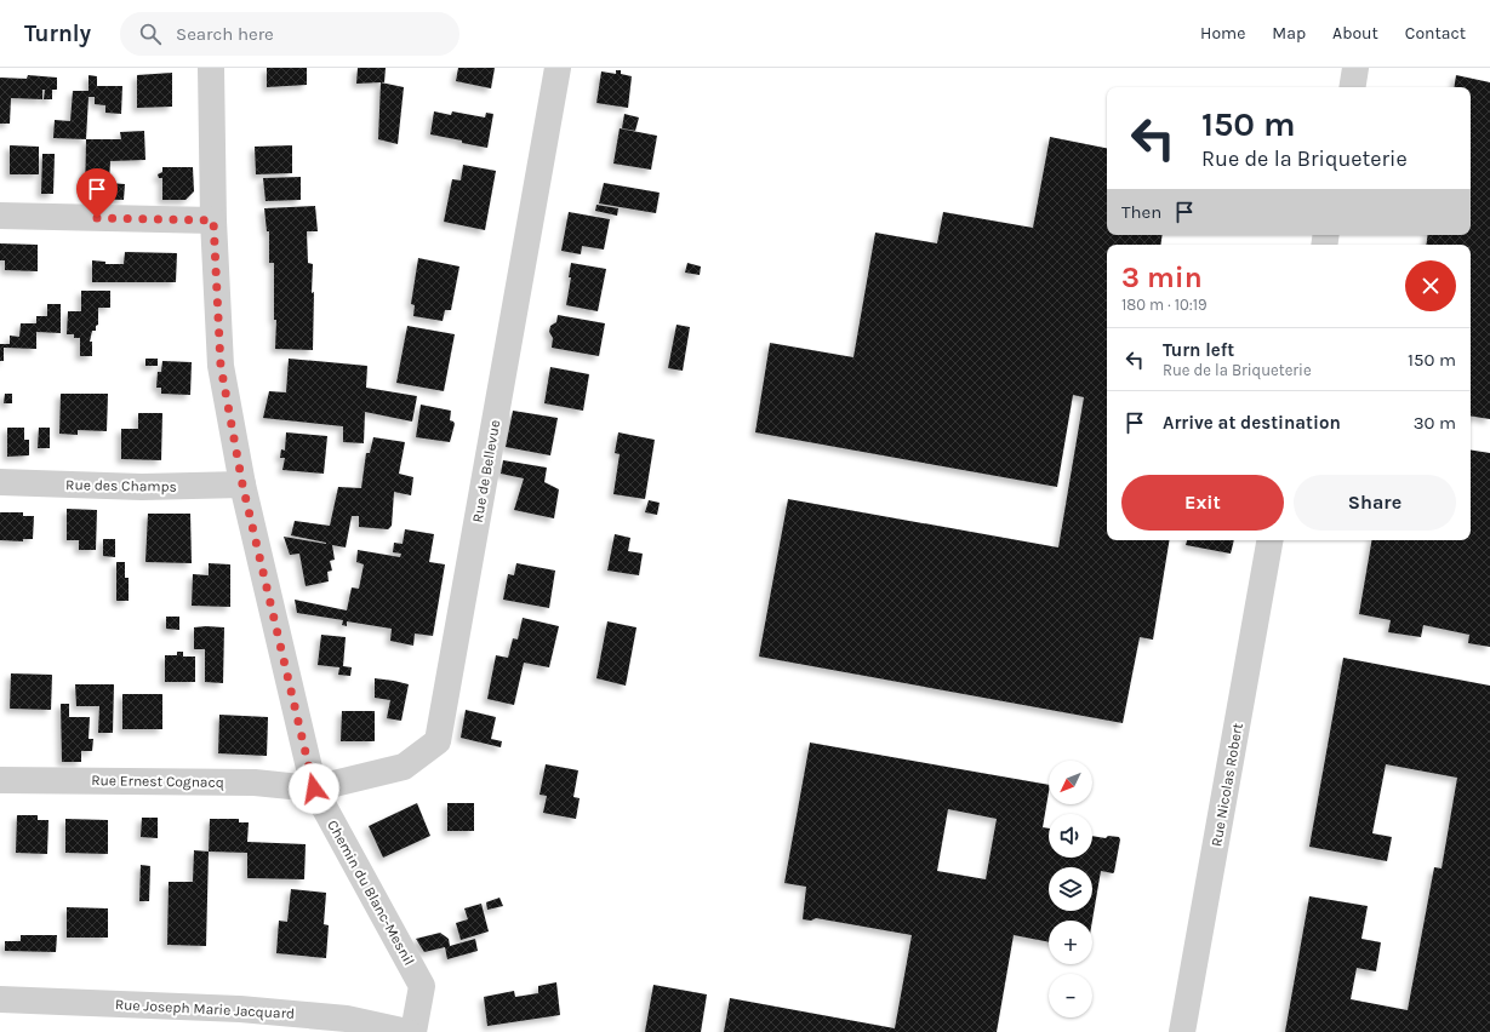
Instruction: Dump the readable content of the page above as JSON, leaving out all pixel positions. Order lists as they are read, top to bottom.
{
  "streets": {
    "street": [
      "Rue de Bellevue",
      "Rue des Champs",
      "Rue Ernest Cognacq",
      "Rue Nicolas Robert",
      "Chemin du Blanc-Mesnil",
      "Rue Joseph Marie Jacquard"
    ]
  },
  "crossings": [
    ["Rue de Bellevue", "Rue Ernest Cognacq"],
    ["Rue de Bellevue", "Chemin du Blanc-Mesnil"],
    ["Rue des Champs", "Chemin du Blanc-Mesnil"],
    ["Rue Ernest Cognacq", "Chemin du Blanc-Mesnil"]
  ],
  "north": "bottom left",
  "page": {
    "header": "Turnly",
    "search": "Search here",
    "nav": [
      "Home",
      "Map",
      "About",
      "Contact"
    ],
    "turn": ["150 m", "Rue de la Briqueterie"],
    "then": "Then",
    "heading": ["3 min", "180 m · 10:19"],
    "list": [
      {
        "name": "Turn left",
        "note": "Rue de la Briqueterie",
        "value": "150 m"
      },
      {
        "name": "Arrive at destination",
        "value": "30 m"
      }
    ],
    "buttons": ["Exit", "Share"],
    "map_buttons": ["+", "−"]
  }
}
